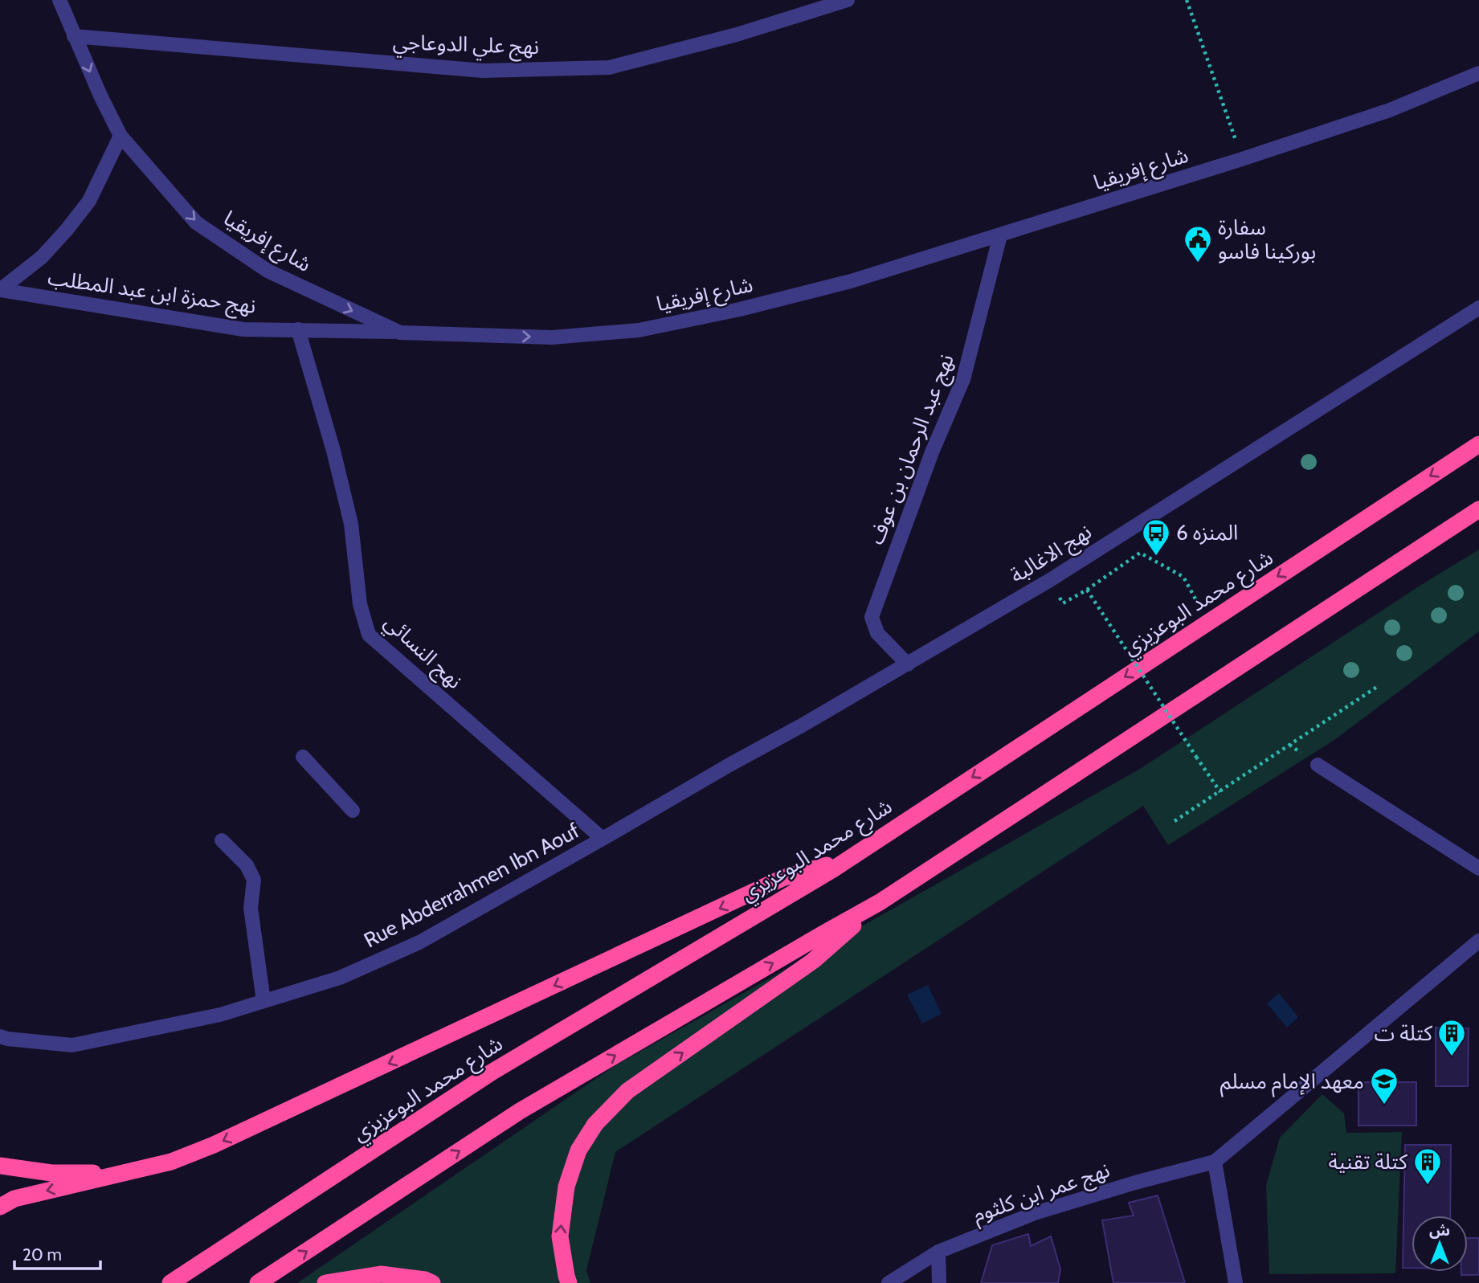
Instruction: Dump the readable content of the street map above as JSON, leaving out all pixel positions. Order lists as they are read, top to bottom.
{
  "streets": {
    "highway": ["شارع محمد البوعزيزي"],
    "street": [
      "نهج علي الدوعاجي",
      "شارع إفريقيا",
      "نهج حمزة ابن عبد المطلب",
      "نهج عبد الرحمان بن عوف",
      "نهج الاغالبة",
      "نهج النسائي",
      "Rue Abderrahmen Ibn Aouf",
      "نهج عمر ابن كلثوم"
    ]
  },
  "crossings": [
    ["نهج علي الدوعاجي", "شارع إفريقيا"],
    ["شارع إفريقيا", "نهج حمزة ابن عبد المطلب"],
    ["شارع إفريقيا", "نهج عبد الرحمان بن عوف"],
    ["نهج حمزة ابن عبد المطلب", "نهج النسائي"],
    ["نهج عبد الرحمان بن عوف", "نهج الاغالبة"],
    ["نهج الاغالبة", "نهج النسائي"],
    ["نهج الاغالبة", "Rue Abderrahmen Ibn Aouf"],
    ["نهج النسائي", "Rue Abderrahmen Ibn Aouf"]
  ],
  "one_way": ["شارع إفريقيا"],
  "places": {
    "public building": ["سفارة بوركينا فاسو"],
    "bus stop": ["المنزه 6"],
    "building": ["كتلة ت", "كتلة تقنية"],
    "school or university": ["معهد الإمام مسلم"]
  },
  "scale_bar": "20 m",
  "north": "top"
}
